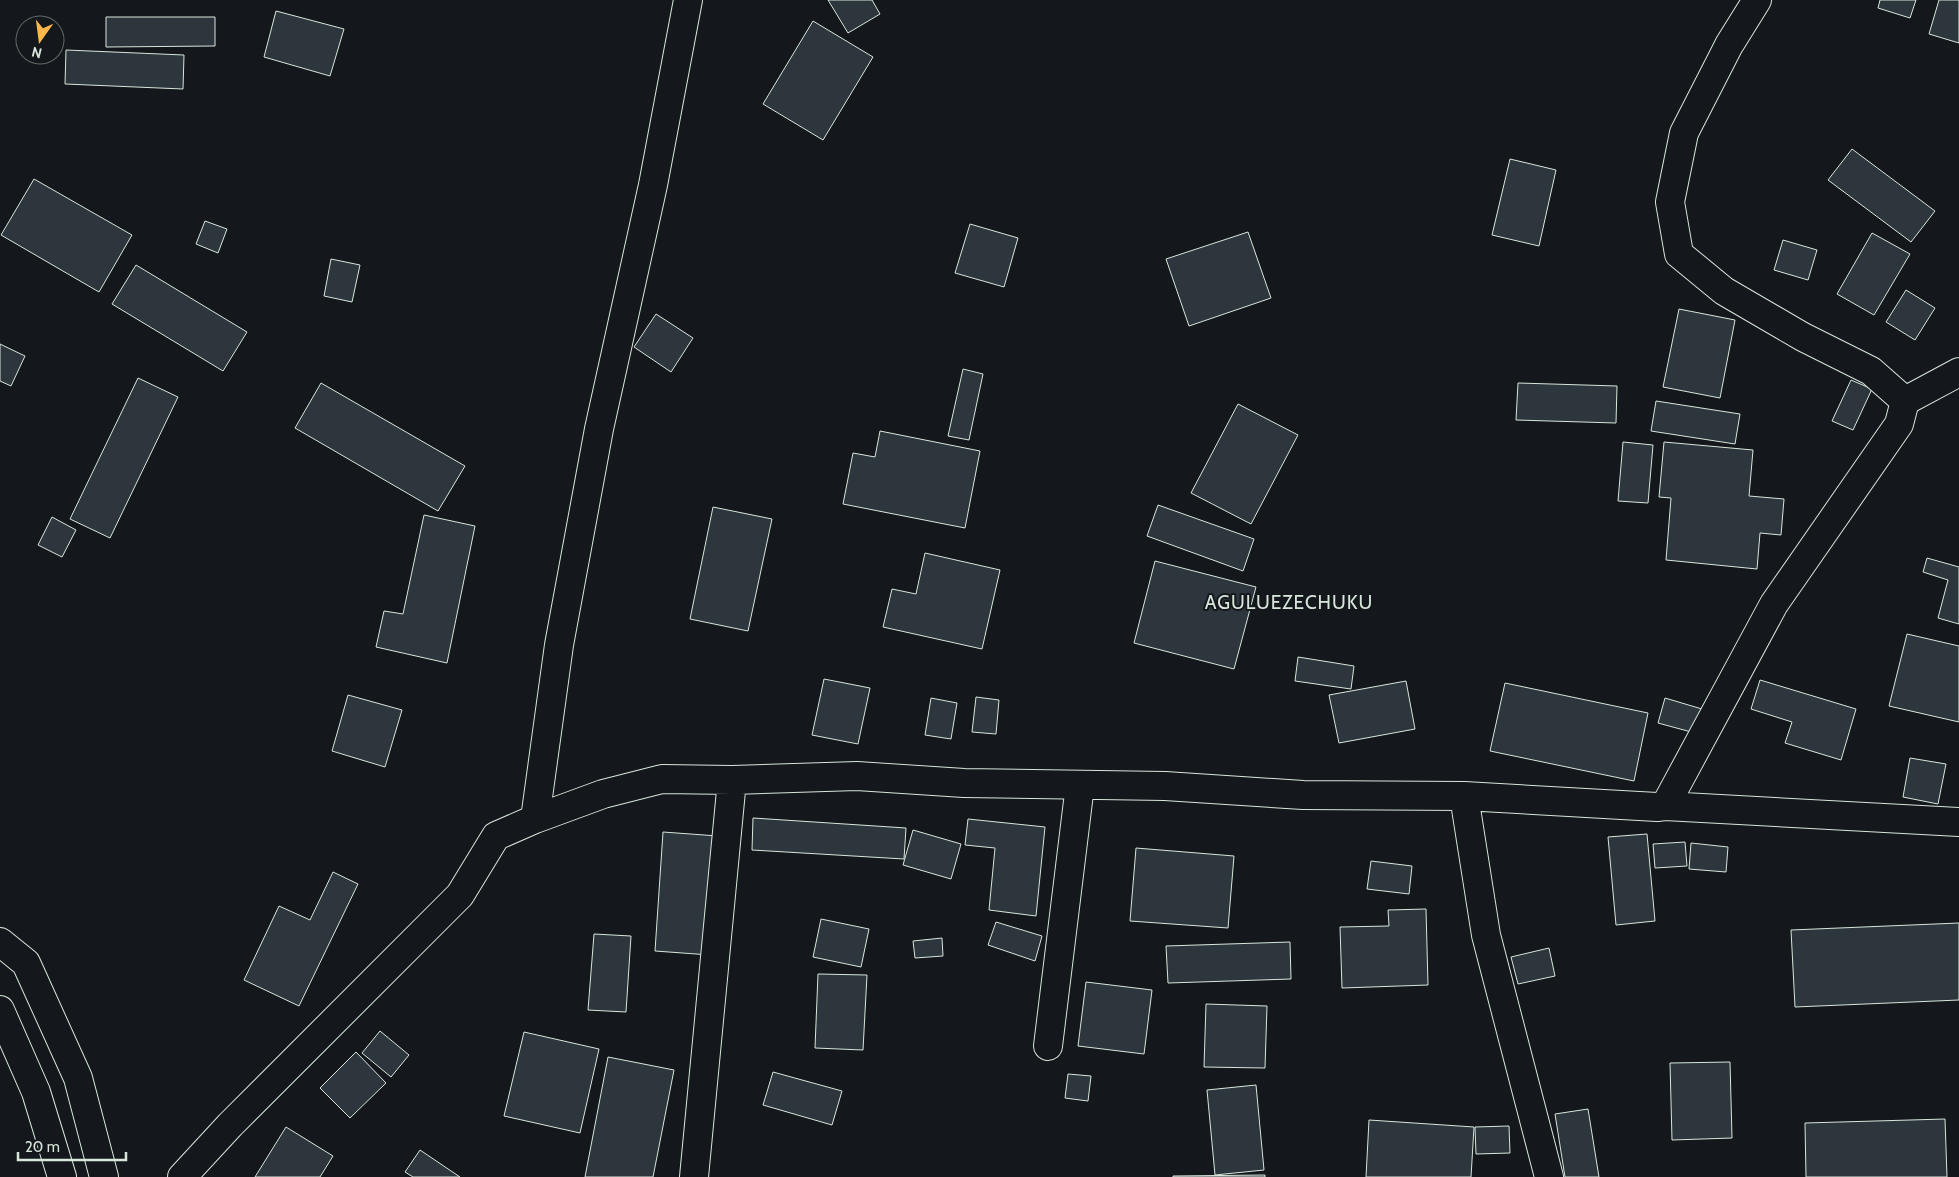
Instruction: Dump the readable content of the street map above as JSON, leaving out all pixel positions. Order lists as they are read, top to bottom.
{
  "districts": ["AGULUEZECHUKU"],
  "scale_bar": "20 m",
  "north": "bottom"
}
